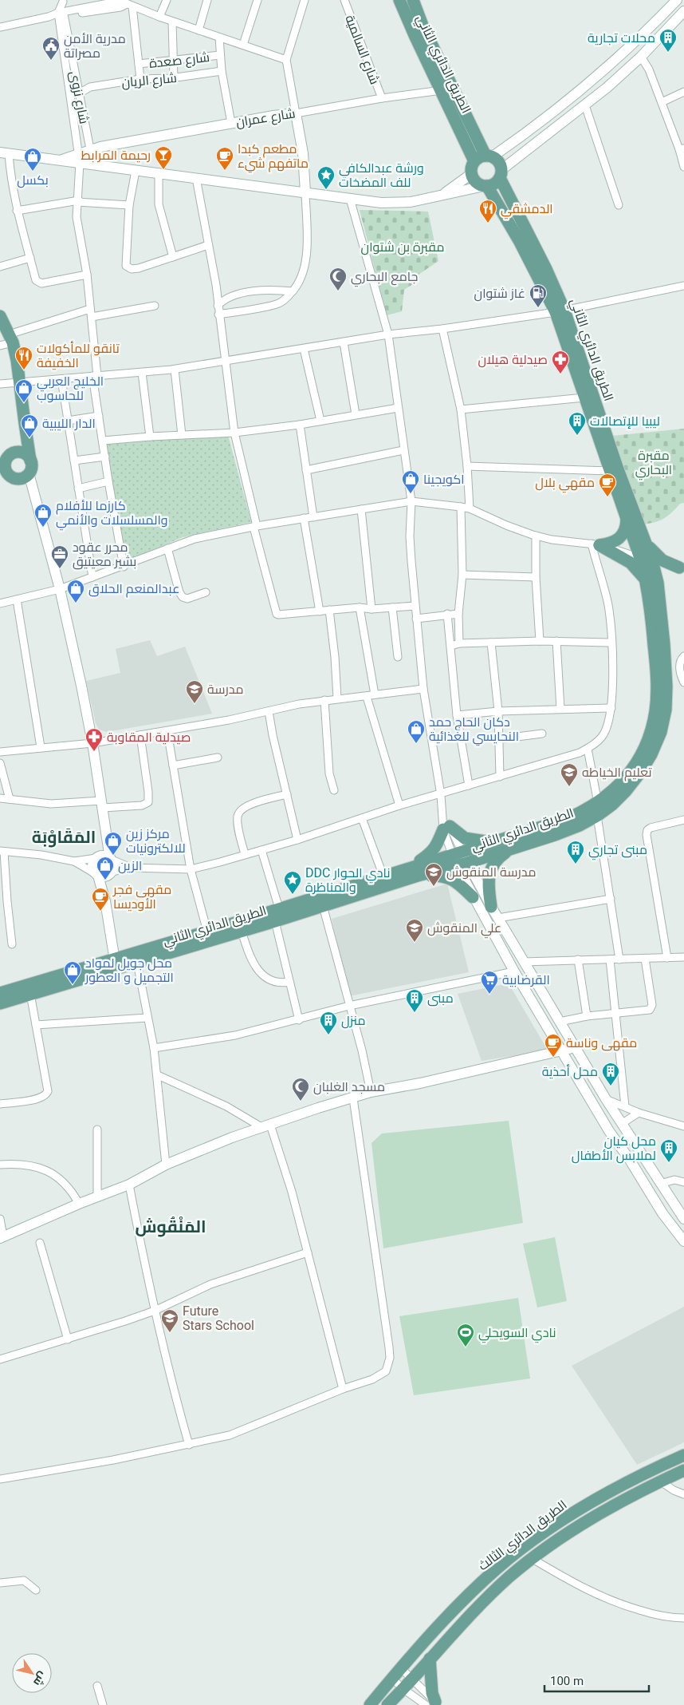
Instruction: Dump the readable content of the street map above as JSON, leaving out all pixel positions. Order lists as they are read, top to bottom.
{
  "streets": {
    "main road": ["الطريق الدائري الثاني", "الطريق الدائري الثالث"],
    "street": [
      "شارع السالمية",
      "شارع صعدة",
      "شارع الريان",
      "شارع نزوى",
      "شارع عمران"
    ]
  },
  "crossings": [
    ["شارع السالمية", "شارع عمران"],
    ["الطريق الدائري الثاني", "شارع عمران"],
    ["شارع الريان", "شارع نزوى"],
    ["شارع نزوى", "شارع عمران"]
  ],
  "districts": ["المَقَاوْبَة", "المَنْقُوش"],
  "parks": ["مقبرة بن شتوان", "مقبرة البحاري"],
  "places": {
    "building": [
      "محلات تجارية",
      "ليبيا للإتصالات",
      "مبنى تجاري",
      "مبنى",
      "منزل",
      "محل أحذية",
      "محل كيان لملابس الأطفال"
    ],
    "public building": ["مدرية الأمن مصراتة"],
    "bar": ["رحيمة المرابط"],
    "cafe": [
      "مطعم كبدا ماتفهم شيء",
      "مقهي بلال",
      "مقهى فجر الأوديسا",
      "مقهى وناسة"
    ],
    "shop": [
      "بكسل",
      "الخليج العربي للحاسوب",
      "الدار الليبية",
      "اكويجينا",
      "كارزما للأفلام والمسلسلات والأنمي",
      "عبدالمنعم الحلاق",
      "دكان الحاج حمد النحايسي للغذائية",
      "مركز زين للالكترونيات",
      "الزين",
      "محل جويل لمواد التجميل و العطور"
    ],
    "place": ["ورشة عبدالكافي للف المضخات", "DDC نادي الحوار والمناظرة"],
    "restaurant": ["الدمشقي", "تانقو للمأكولات الخفيفة"],
    "mosque": ["جامع البحاري", "مسجد الغلبان"],
    "fuel station": ["غاز شتوان"],
    "pharmacy": ["صيدلية هيلان", "صيدلية المقاوبة"],
    "office": ["محرر عقود بشير معيتيق"],
    "school or university": [
      "مدرسة",
      "تعليم الخياطه",
      "مدرسة المنقوش",
      "علي المنقوش",
      "Future Stars School"
    ],
    "supermarket": ["القرضابية"],
    "sports": ["نادي السويحلي"]
  },
  "scale_bar": "100 m",
  "north": "bottom right"
}
